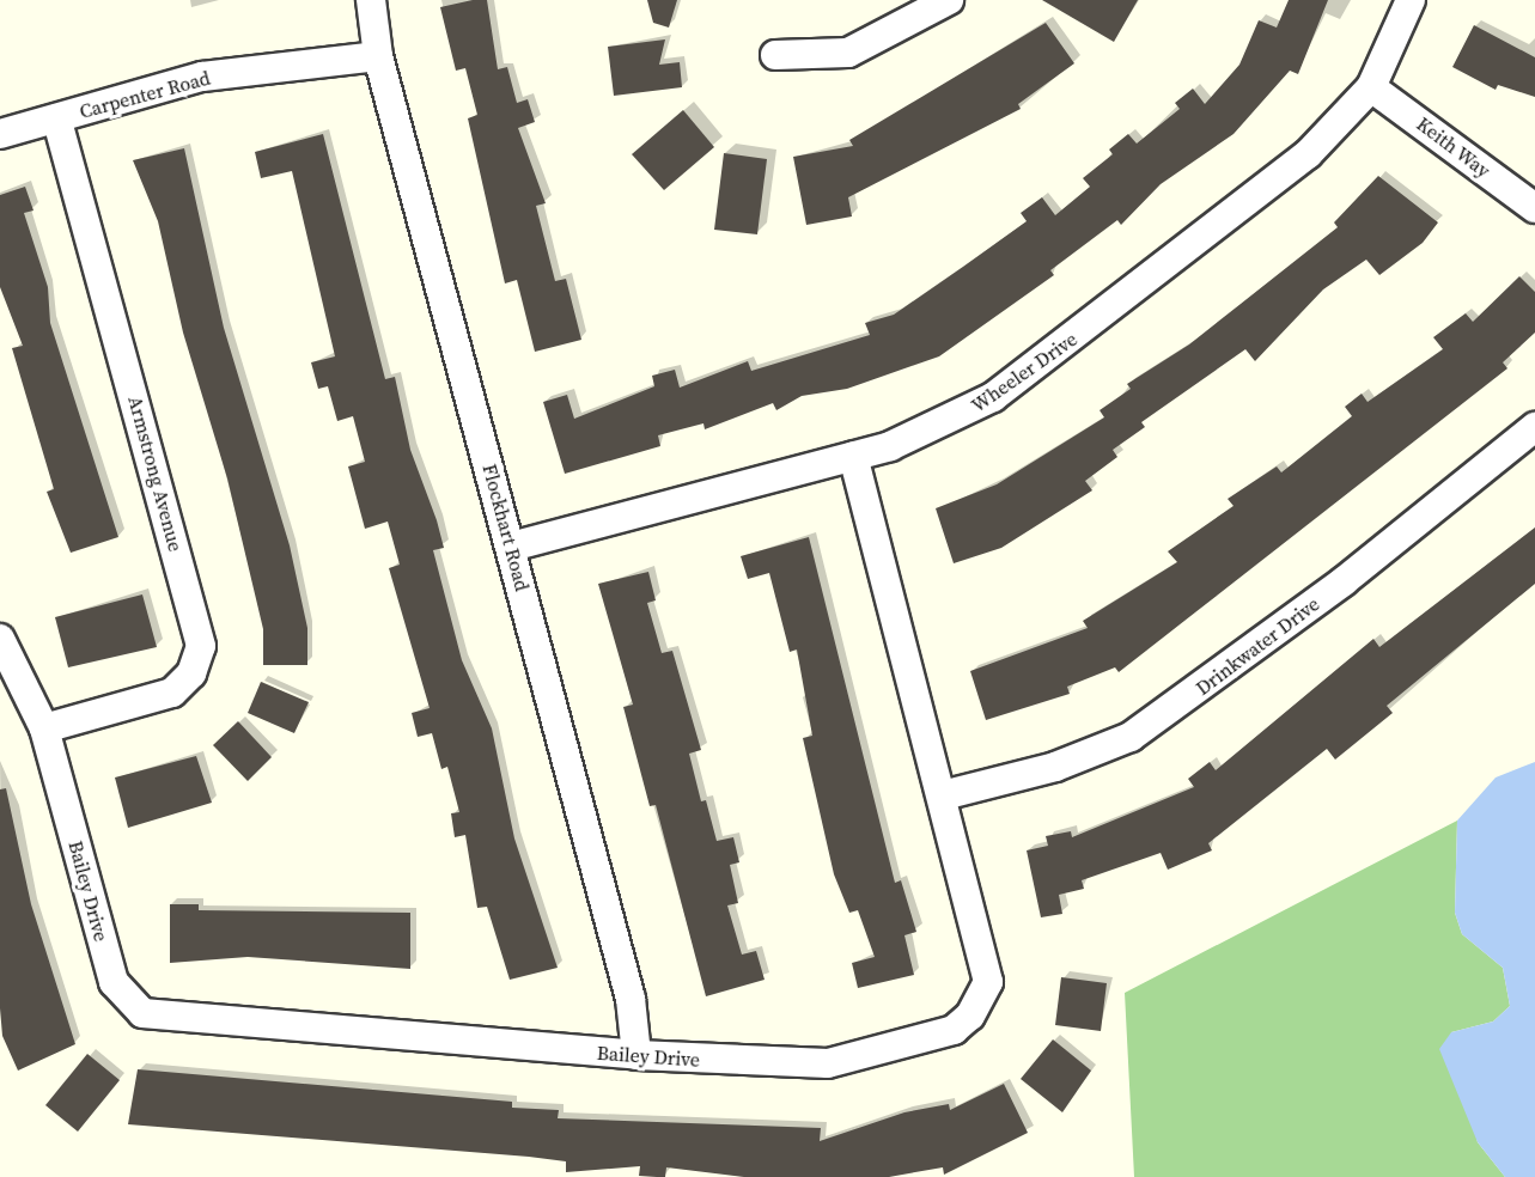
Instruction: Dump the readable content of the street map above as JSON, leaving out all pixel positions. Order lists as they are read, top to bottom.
{
  "streets": {
    "street": [
      "Carpenter Road",
      "Keith Way",
      "Wheeler Drive",
      "Armstrong Avenue",
      "Flockhart Road",
      "Drinkwater Drive",
      "Bailey Drive"
    ]
  },
  "crossings": [
    ["Carpenter Road", "Armstrong Avenue"],
    ["Carpenter Road", "Flockhart Road"],
    ["Keith Way", "Wheeler Drive"],
    ["Wheeler Drive", "Flockhart Road"],
    ["Wheeler Drive", "Bailey Drive"],
    ["Armstrong Avenue", "Bailey Drive"],
    ["Flockhart Road", "Bailey Drive"],
    ["Drinkwater Drive", "Bailey Drive"]
  ]
}
